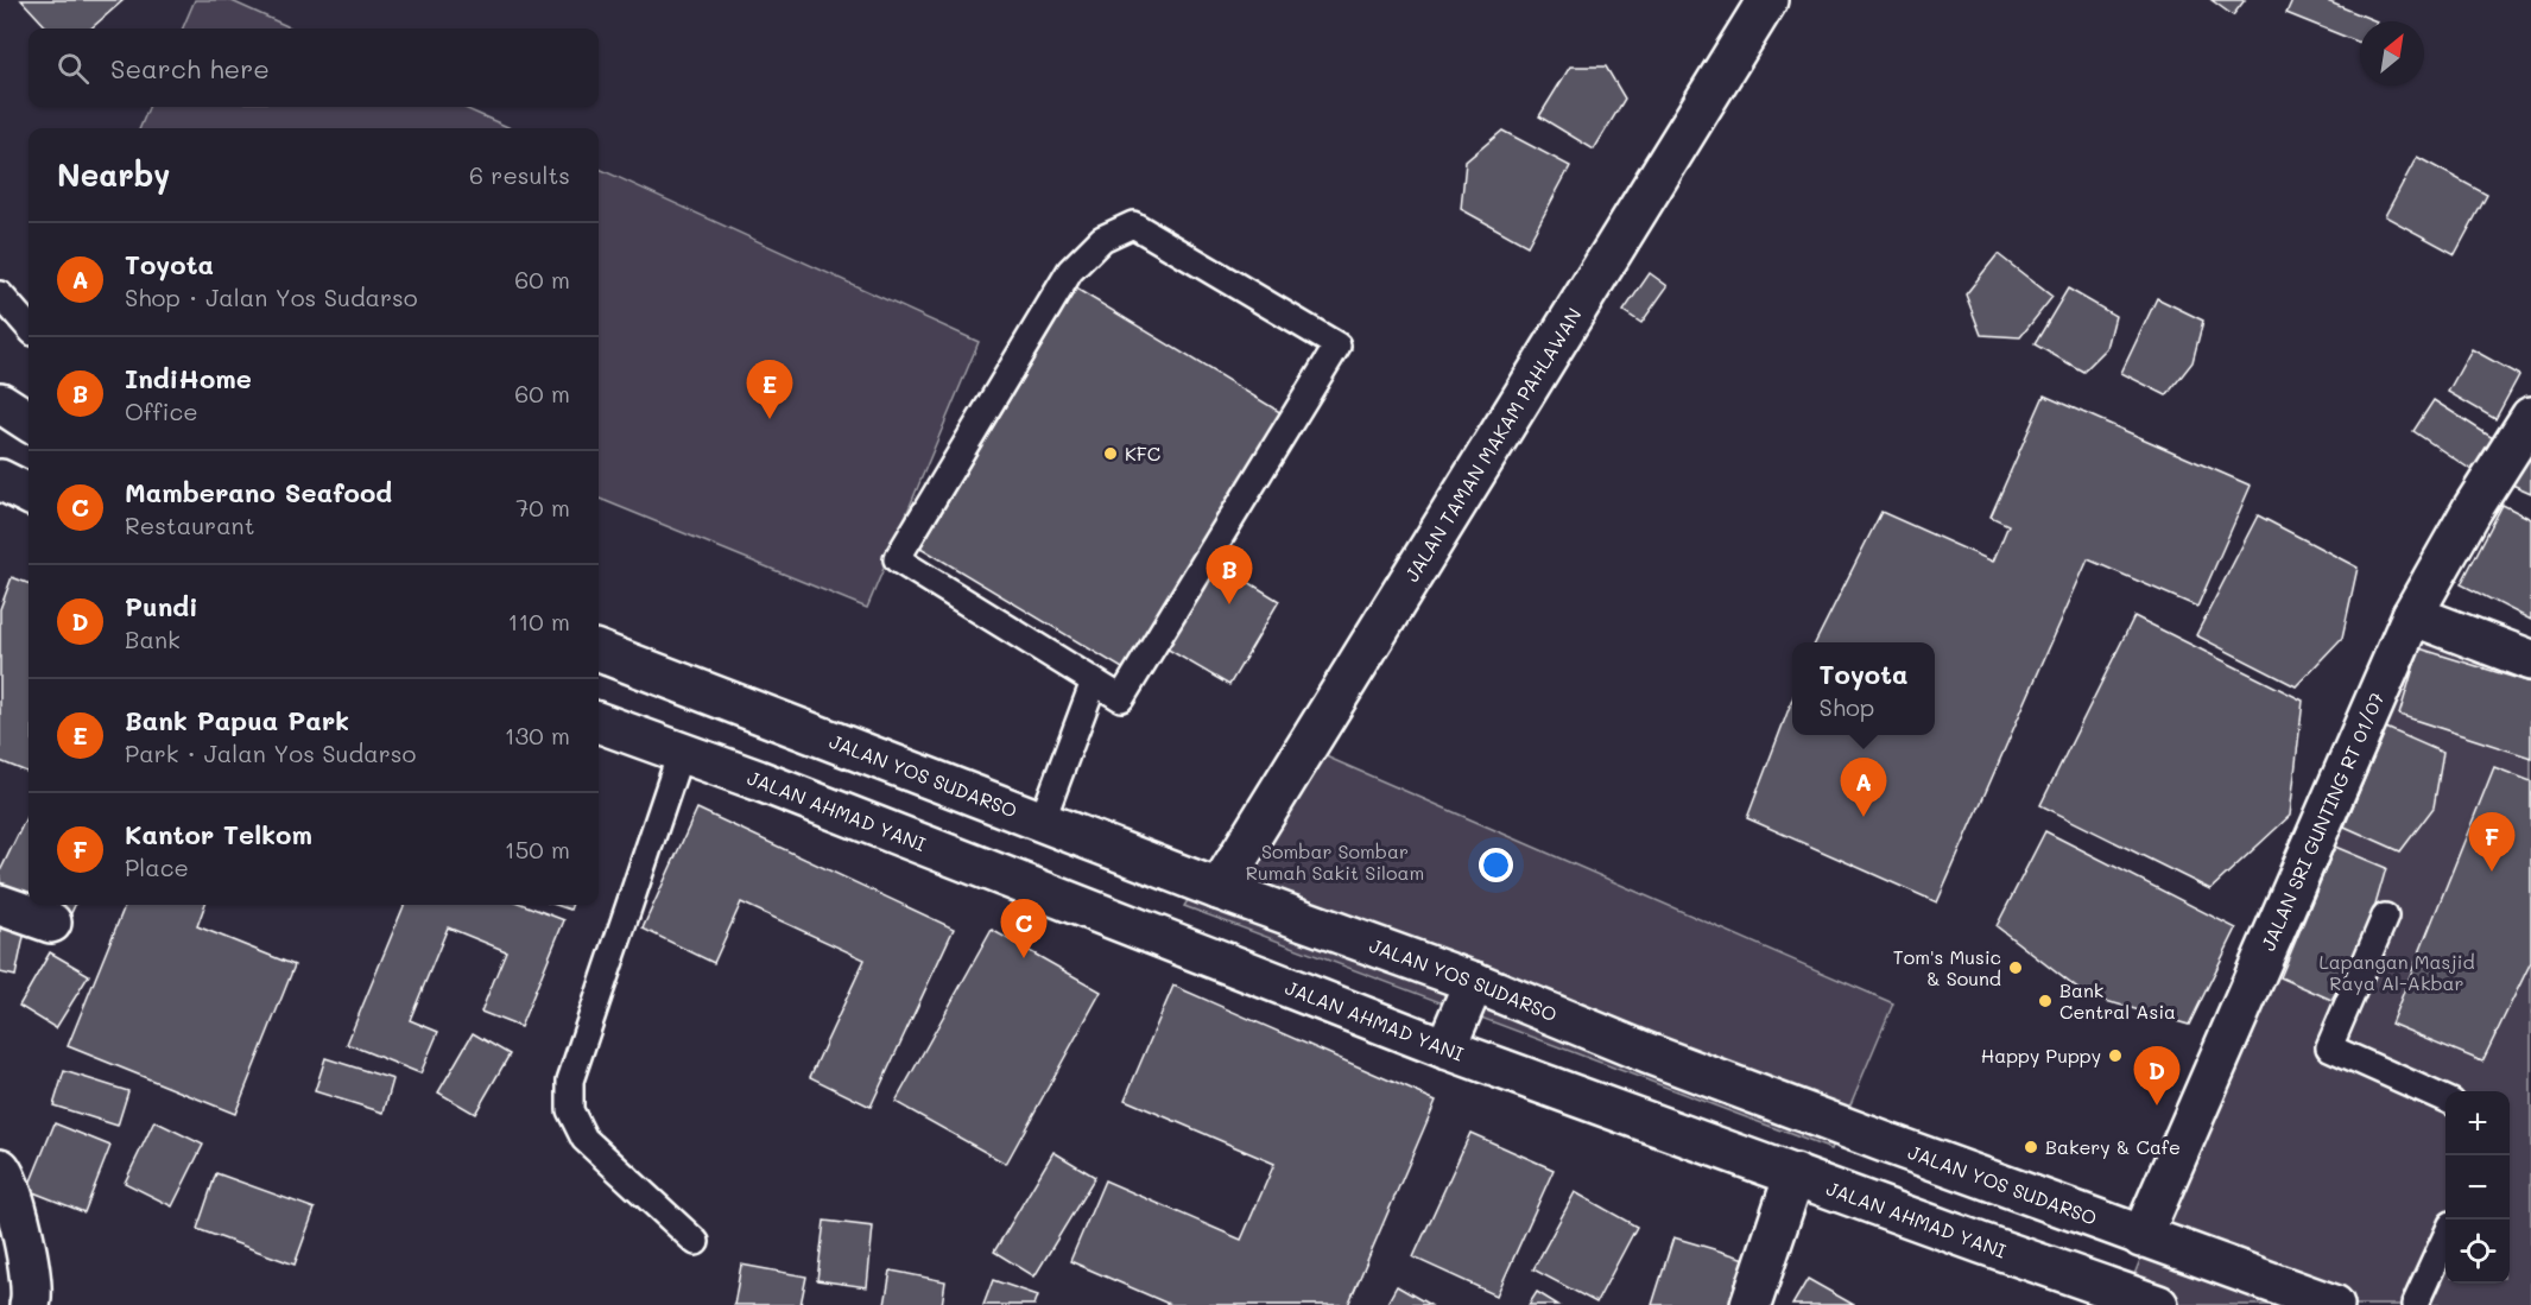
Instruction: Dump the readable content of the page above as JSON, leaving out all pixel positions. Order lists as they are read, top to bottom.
{
  "streets": {
    "main road": [
      "JALAN TAMAN MAKAM PAHLAWAN",
      "JALAN YOS SUDARSO",
      "JALAN AHMAD YANI",
      "JALAN SRI GUNTING RT 01/07"
    ]
  },
  "crossings": [
    ["JALAN TAMAN MAKAM PAHLAWAN", "JALAN YOS SUDARSO"],
    ["JALAN YOS SUDARSO", "JALAN SRI GUNTING RT 01/07"]
  ],
  "parks": ["Sombar Sombar Rumah Sakit Siloam", "Lapangan Masjid Raya Al-Akbar"],
  "places": [
    "KFC",
    "Tom's Music & Sound",
    "Bank Central Asia",
    "Happy Puppy",
    "Bakery & Cafe"
  ],
  "north": "top right",
  "page": {
    "search": "Search here",
    "heading": ["Nearby", "6 results"],
    "list": [
      {
        "mark": "A",
        "name": "Toyota",
        "note": "Shop · Jalan Yos Sudarso",
        "value": "60 m"
      },
      {
        "mark": "B",
        "name": "IndiHome",
        "note": "Office",
        "value": "60 m"
      },
      {
        "mark": "C",
        "name": "Mamberano Seafood",
        "note": "Restaurant",
        "value": "70 m"
      },
      {
        "mark": "D",
        "name": "Pundi",
        "note": "Bank",
        "value": "110 m"
      },
      {
        "mark": "E",
        "name": "Bank Papua Park",
        "note": "Park · Jalan Yos Sudarso",
        "value": "130 m"
      },
      {
        "mark": "F",
        "name": "Kantor Telkom",
        "note": "Place",
        "value": "150 m"
      }
    ],
    "pins": [
      "E",
      "B",
      "A",
      "F",
      "C",
      "D"
    ],
    "popup": ["Toyota", "Shop"],
    "map_buttons": ["+", "−"]
  }
}
